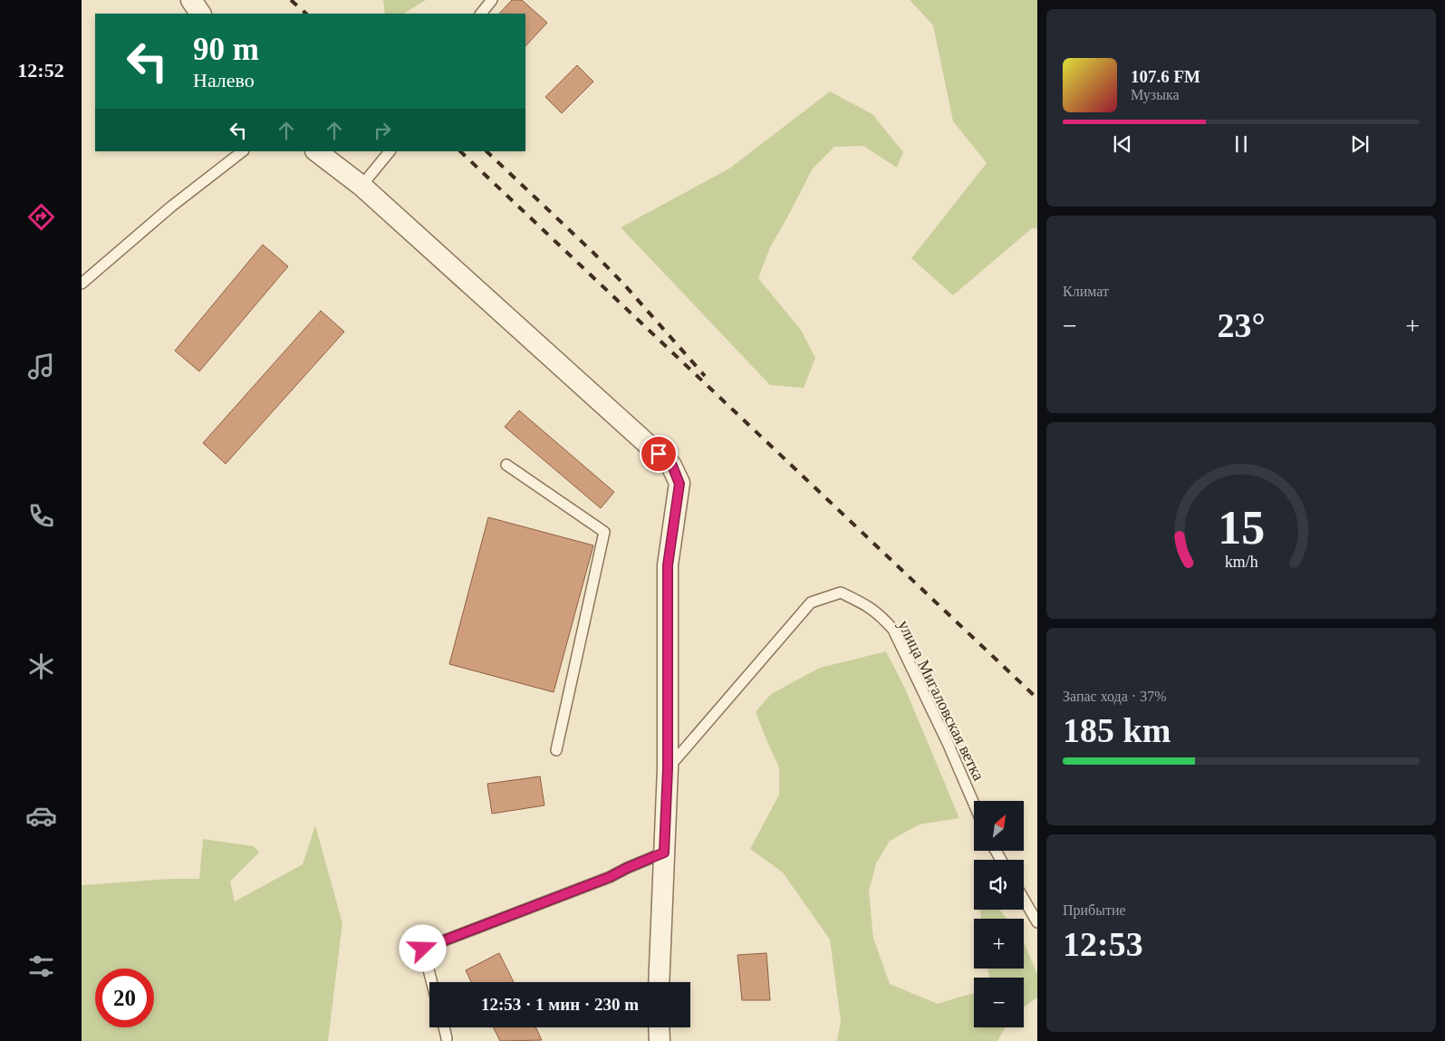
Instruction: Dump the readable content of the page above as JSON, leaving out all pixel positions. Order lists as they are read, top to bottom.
{
  "streets": {
    "lane": ["улица Мигаловская ветка"]
  },
  "north": "top right",
  "page": {
    "tabs": "12:52",
    "turn": ["90 m", "Налево"],
    "song": ["107.6 FM", "Музыка"],
    "tile": [
      "Климат",
      ["Запас хода · 37%", "185 km"],
      ["Прибытие", "12:53"]
    ],
    "heat": ["−", "23°", "+"],
    "map_buttons": ["+", "−"],
    "limit": "20",
    "trip": "12:53 · 1 мин · 230 m",
    "gauge": ["15", "km/h"]
  }
}
